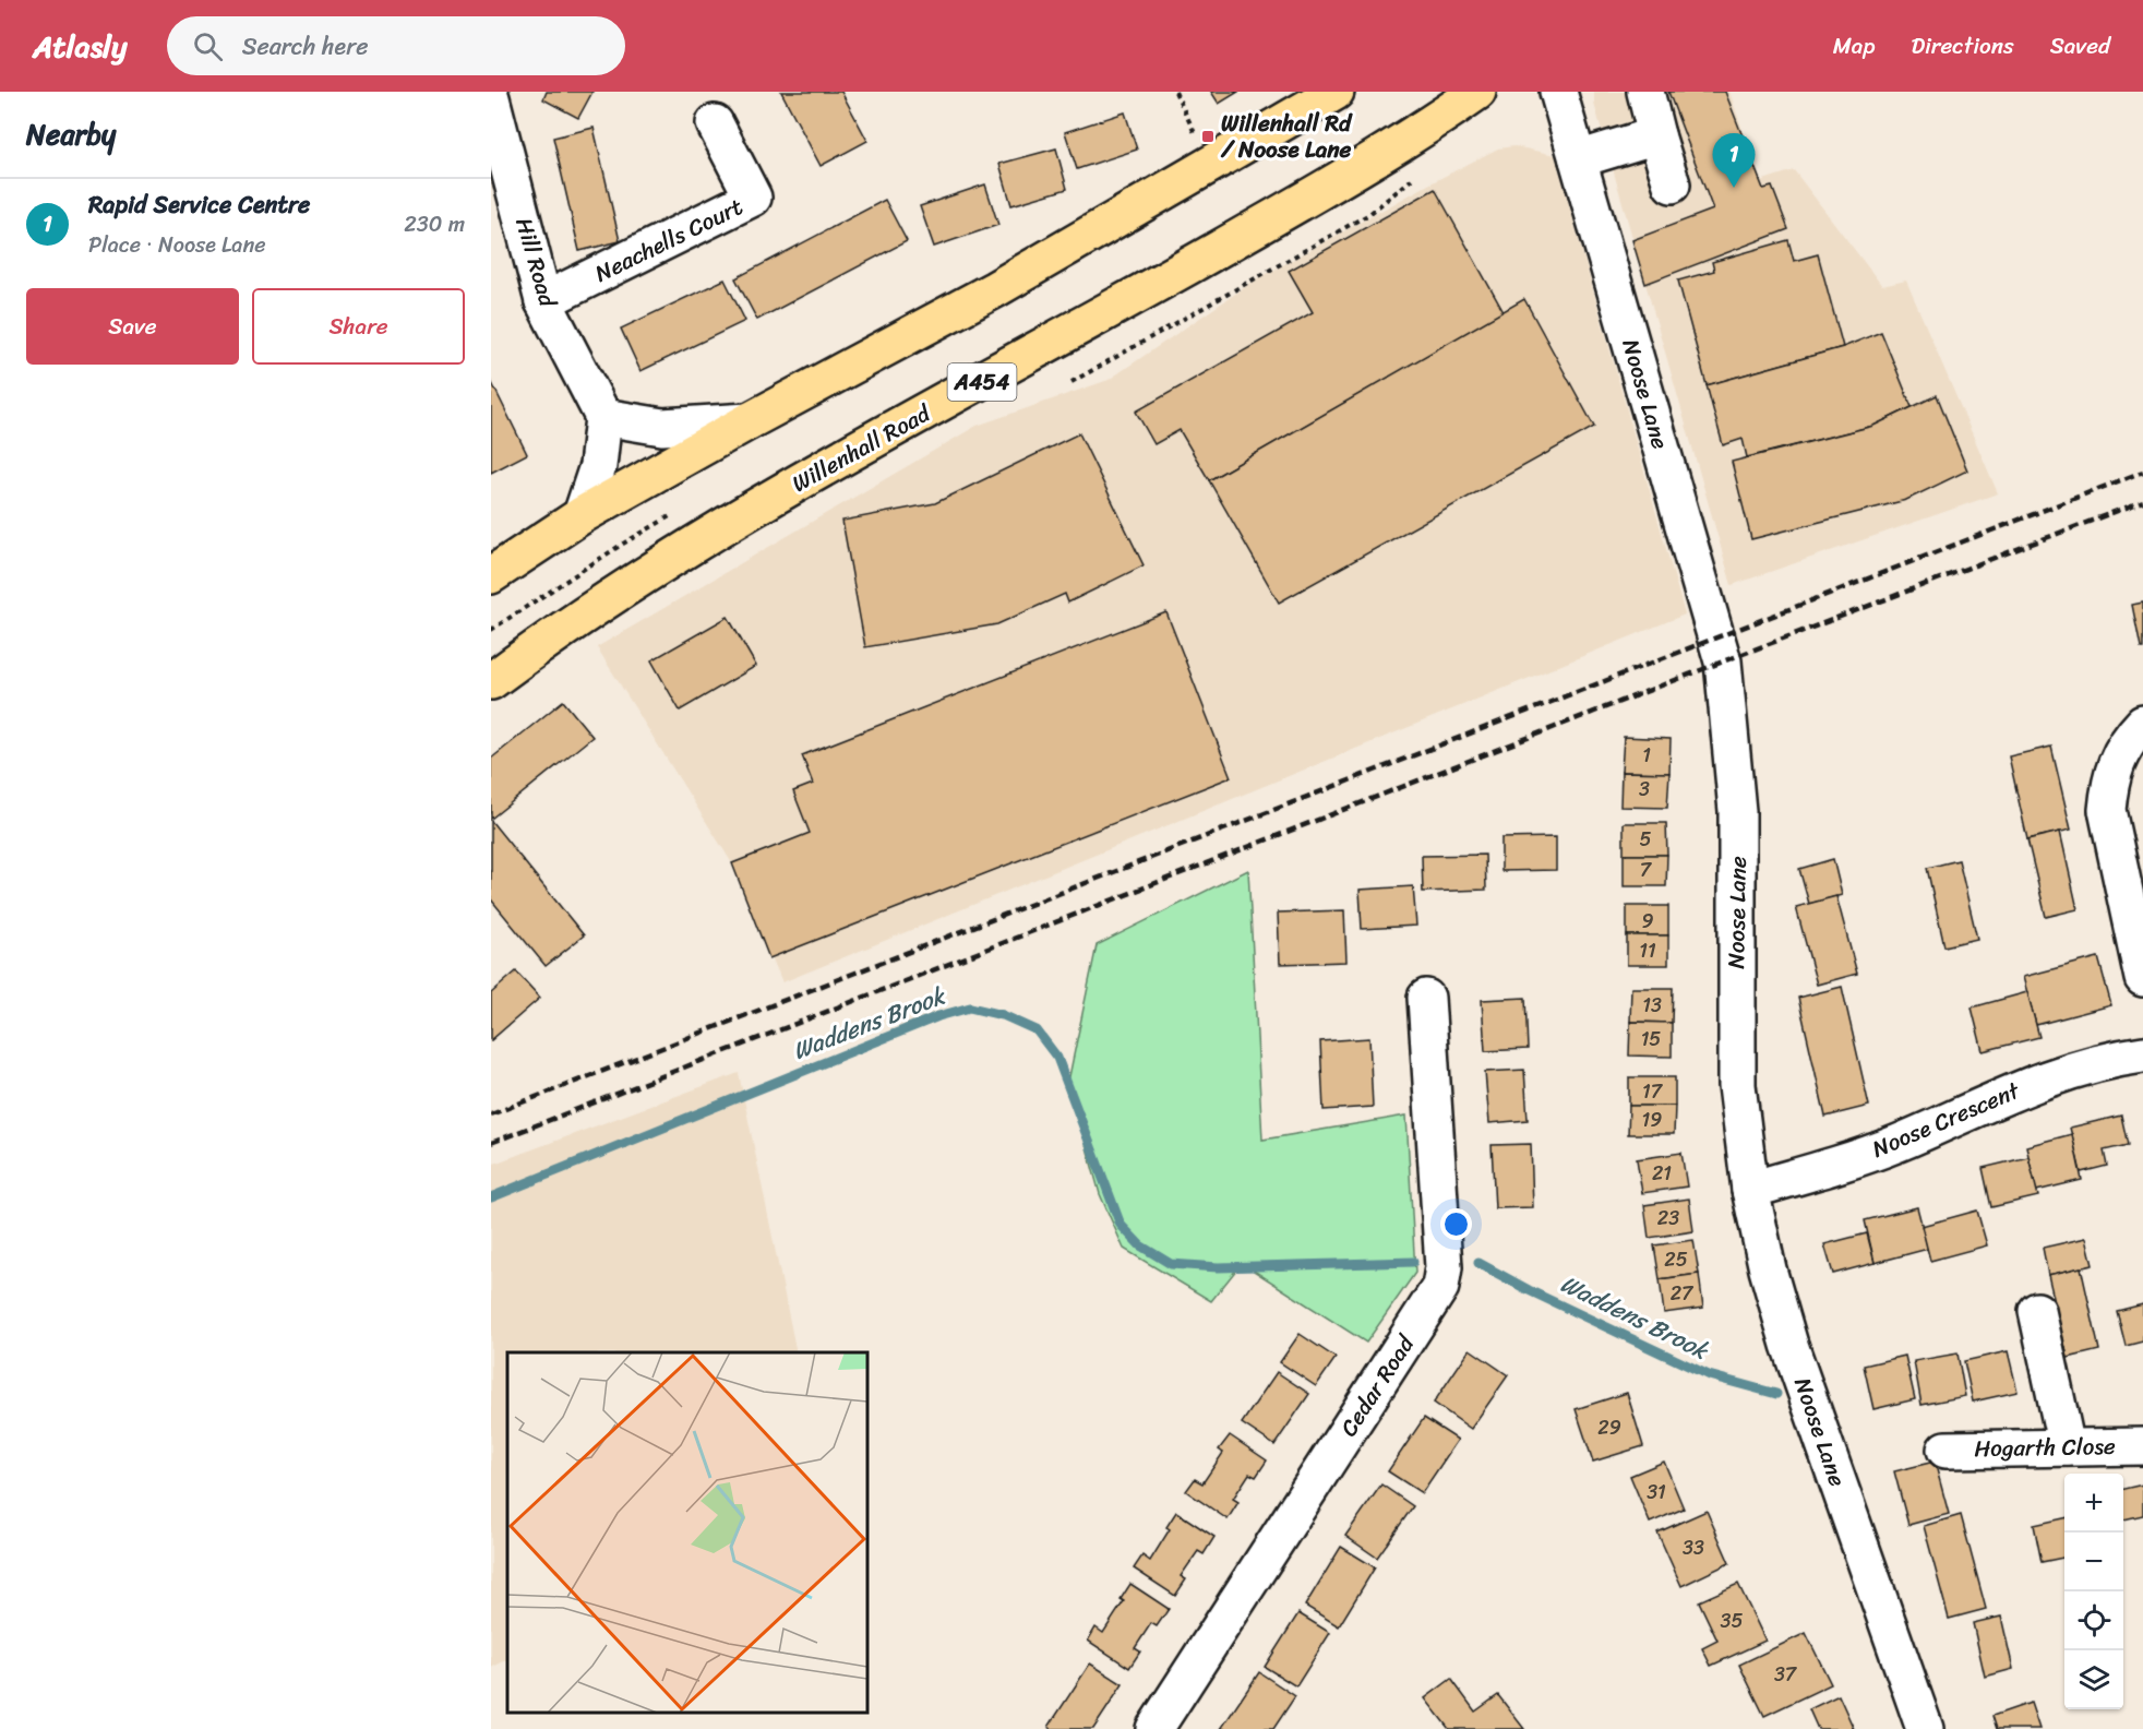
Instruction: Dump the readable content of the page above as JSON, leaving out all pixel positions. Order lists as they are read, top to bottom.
{
  "streets": {
    "highway": ["A454", "Willenhall Road"],
    "street": [
      "Neachells Court",
      "Hill Road",
      "Noose Lane",
      "Noose Crescent",
      "Cedar Road",
      "Hogarth Close"
    ]
  },
  "crossings": [
    ["Neachells Court", "Hill Road"],
    ["Noose Lane", "Noose Crescent"]
  ],
  "water": ["Waddens Brook"],
  "places": {
    "transit": ["Willenhall Rd / Noose Lane"]
  },
  "house_numbers": [
    "1",
    "3",
    "5",
    "7",
    "9",
    "11",
    "13",
    "15",
    "17",
    "19",
    "21",
    "23",
    "25",
    "27",
    "29",
    "31",
    "33",
    "35",
    "37"
  ],
  "page": {
    "header": "Atlasly",
    "search": "Search here",
    "nav": ["Map", "Directions", "Saved"],
    "heading": "Nearby",
    "pins": "1",
    "list": [
      {
        "mark": "1",
        "name": "Rapid Service Centre",
        "note": "Place · Noose Lane",
        "value": "230 m"
      }
    ],
    "buttons": ["Save", "Share"],
    "map_buttons": ["+", "−"]
  }
}
